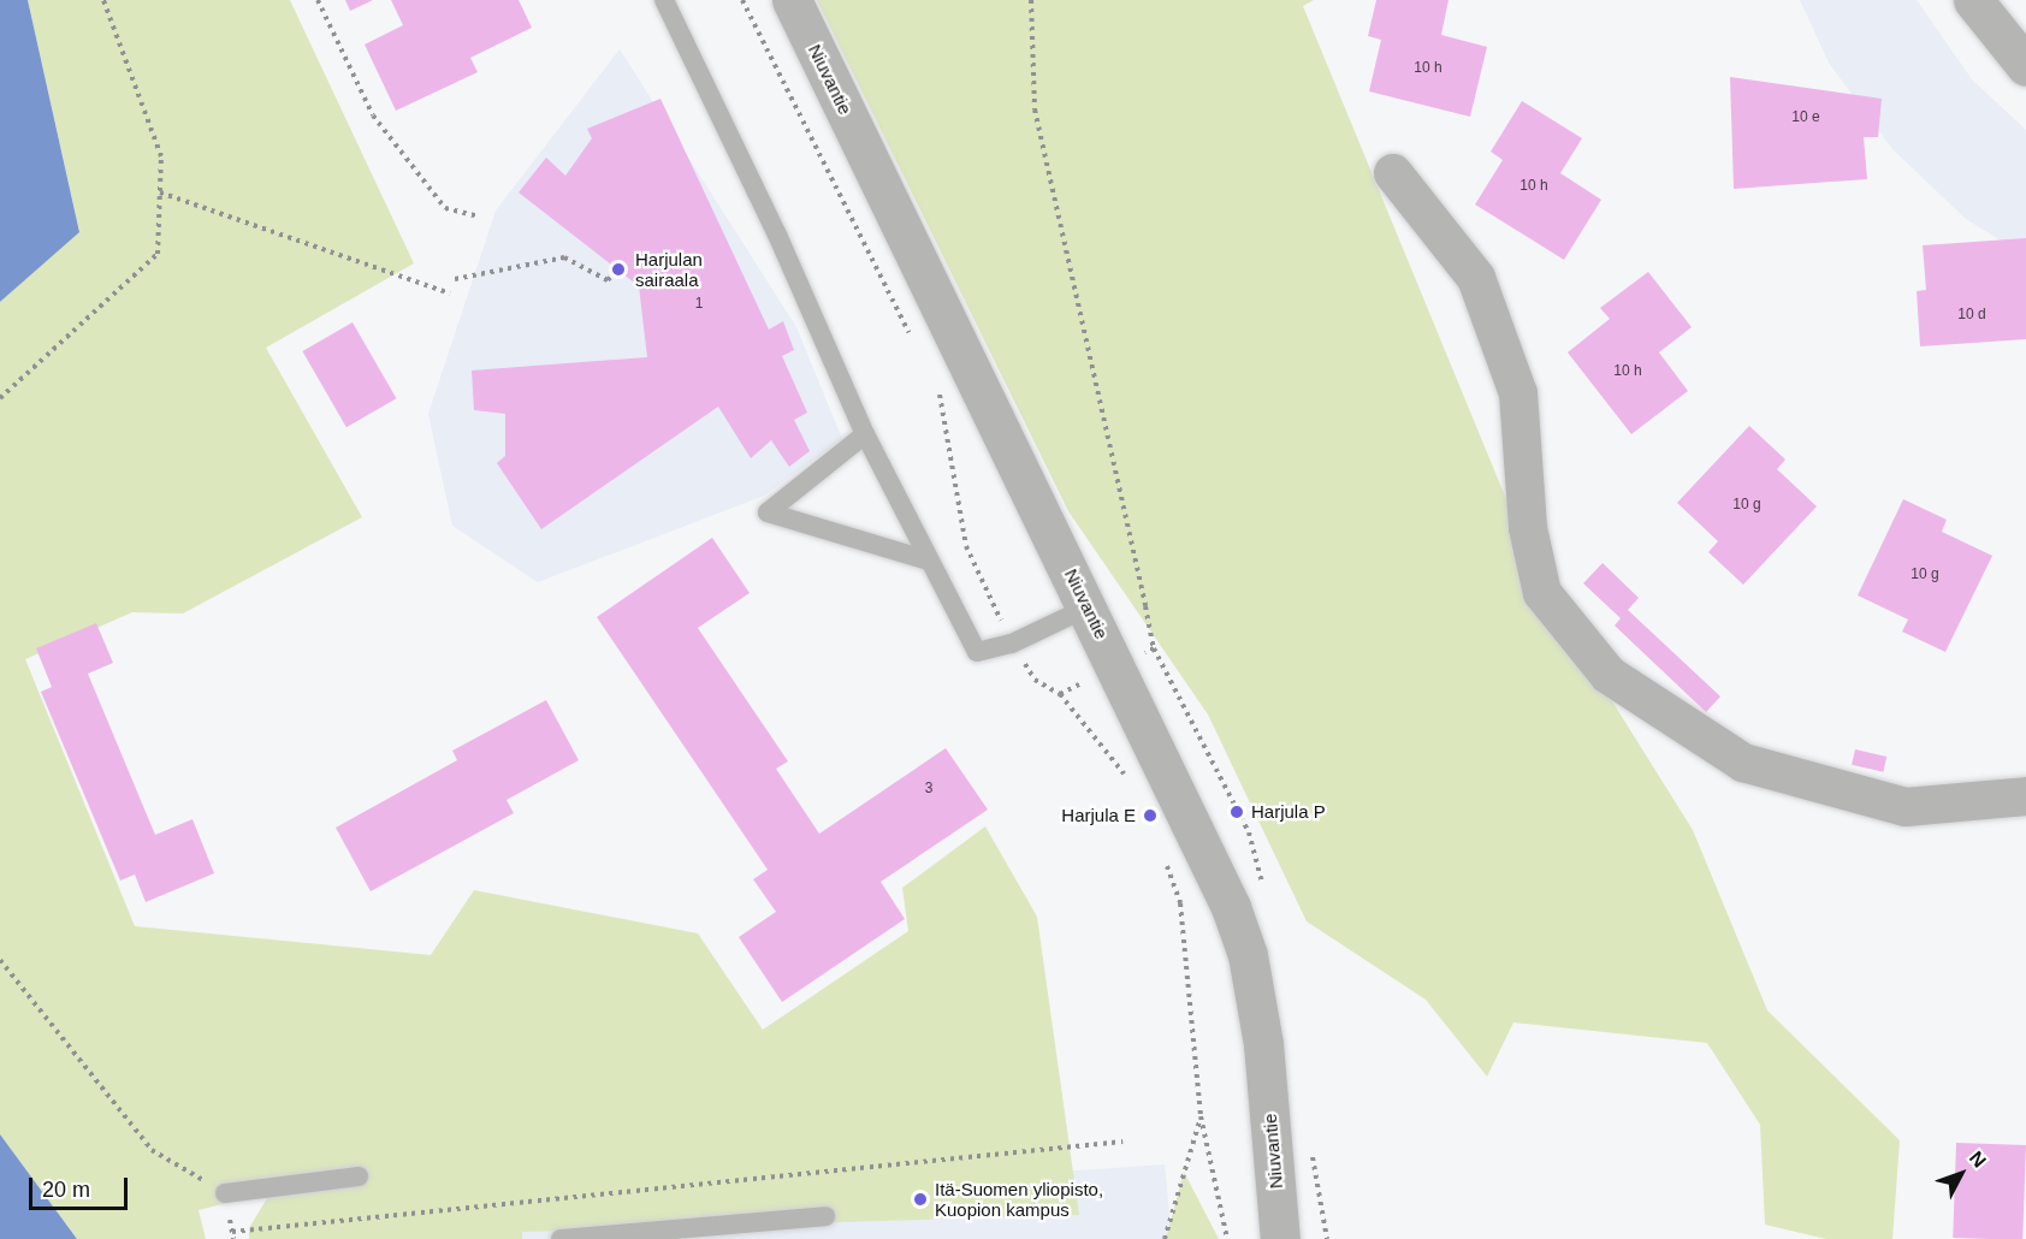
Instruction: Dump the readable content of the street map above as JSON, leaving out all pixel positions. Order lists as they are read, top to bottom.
{
  "streets": {
    "street": ["Niuvantie"]
  },
  "places": [
    "Harjulan sairaala",
    "Harjula P",
    "Harjula E",
    "Itä-Suomen yliopisto, Kuopion kampus"
  ],
  "house_numbers": [
    "10 h",
    "10 e",
    "10 h",
    "1",
    "10 d",
    "10 h",
    "10 g",
    "10 g",
    "3"
  ],
  "scale_bar": "20 m",
  "north": "top right"
}
